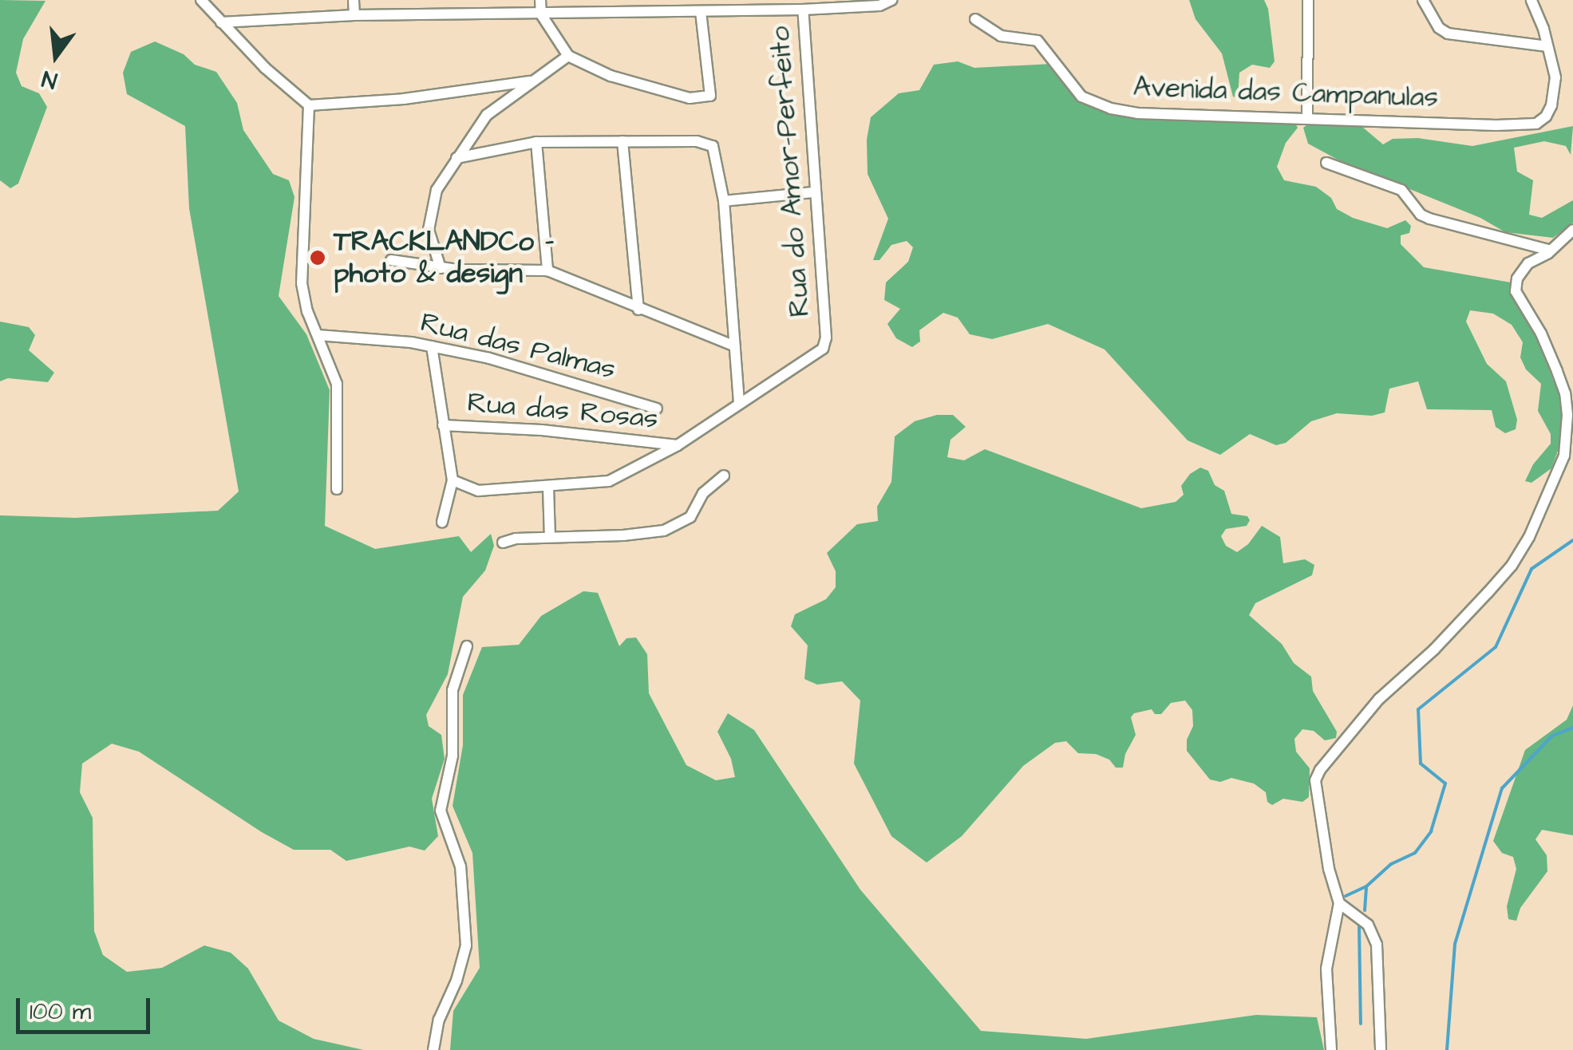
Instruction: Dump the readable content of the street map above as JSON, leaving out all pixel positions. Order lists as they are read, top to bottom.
{
  "streets": {
    "street": [
      "Avenida das Campanulas",
      "Rua do Amor-Perfeito",
      "Rua das Palmas",
      "Rua das Rosas"
    ]
  },
  "crossings": [
    ["Rua do Amor-Perfeito", "Rua das Rosas"]
  ],
  "places": ["TRACKLANDCo - photo & design"],
  "scale_bar": "100 m",
  "north": "bottom"
}
